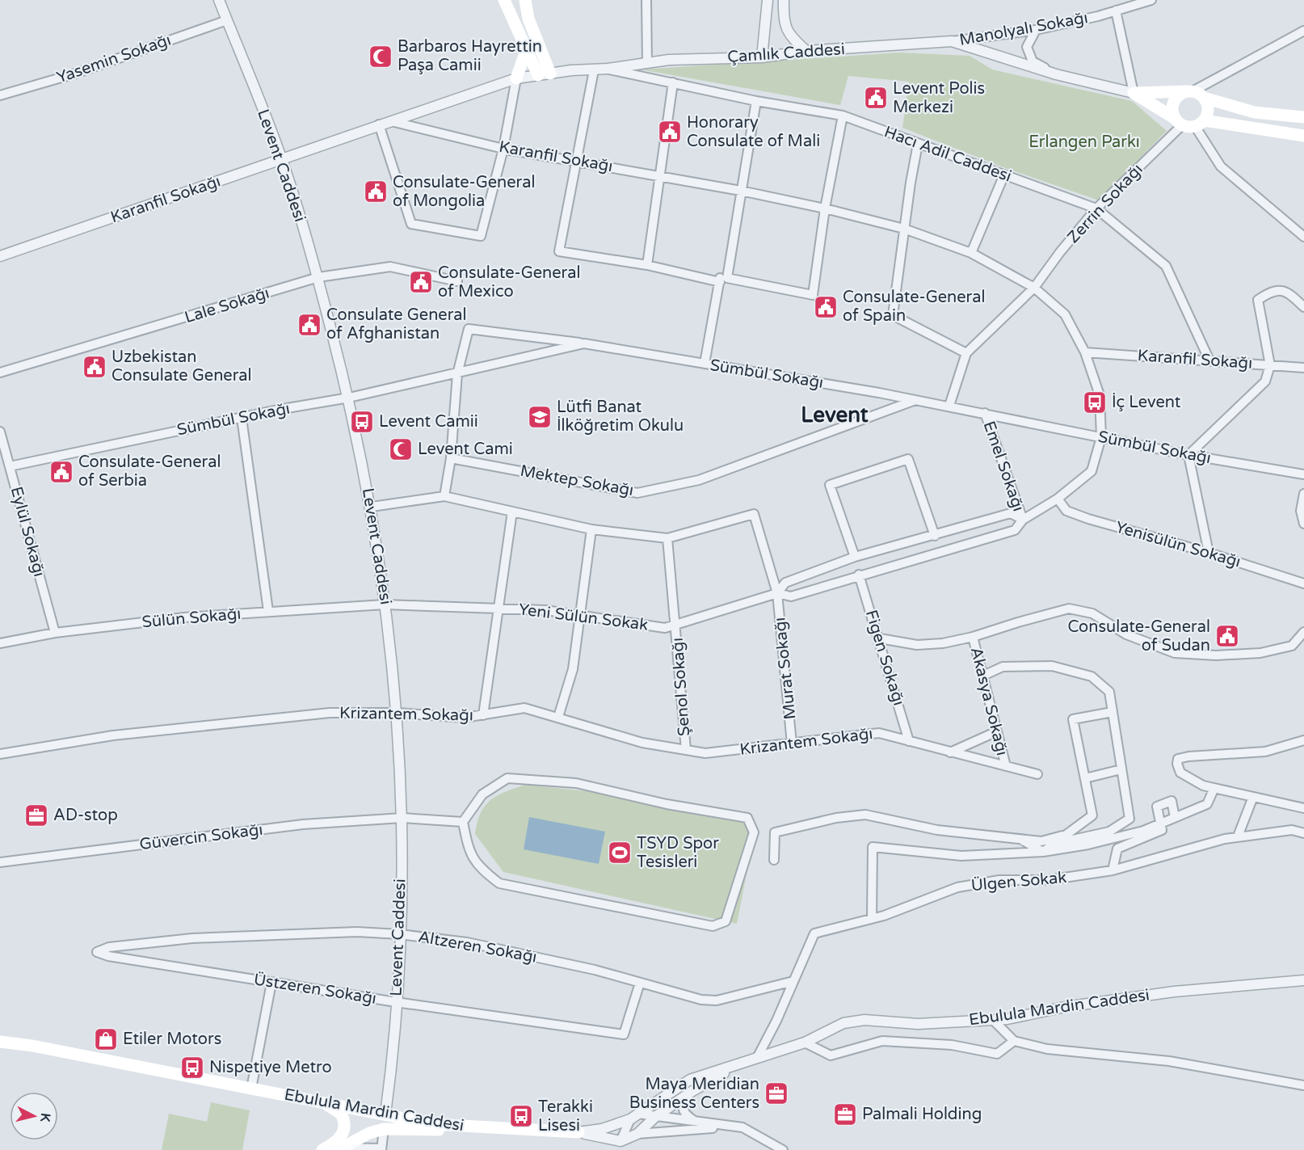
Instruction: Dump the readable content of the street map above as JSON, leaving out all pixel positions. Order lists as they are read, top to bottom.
{
  "streets": {
    "main road": ["Çamlık Caddesi", "Ebulula Mardin Caddesi"],
    "street": [
      "Manolyalı Sokağı",
      "Yasemin Sokağı",
      "Hacı Adil Caddesi",
      "Karanfil Sokağı",
      "Levent Caddesi",
      "Zerrin Sokağı",
      "Lale Sokağı",
      "Sümbül Sokağı",
      "Emel Sokağı",
      "Mektep Sokağı",
      "Eylül Sokağı",
      "Yenisülün Sokağı",
      "Yeni Sülün Sokak",
      "Sülün Sokağı",
      "Figen Sokağı",
      "Murat Sokağı",
      "Şenol Sokağı",
      "Akasya Sokağı",
      "Krizantem Sokağı",
      "Güvercin Sokağı",
      "Ülgen Sokak",
      "Altzeren Sokağı",
      "Üstzeren Sokağı"
    ]
  },
  "crossings": [
    ["Manolyalı Sokağı", "Çamlık Caddesi"],
    ["Çamlık Caddesi", "Hacı Adil Caddesi"],
    ["Çamlık Caddesi", "Karanfil Sokağı"],
    ["Çamlık Caddesi", "Zerrin Sokağı"],
    ["Yasemin Sokağı", "Levent Caddesi"],
    ["Hacı Adil Caddesi", "Karanfil Sokağı"],
    ["Hacı Adil Caddesi", "Zerrin Sokağı"],
    ["Karanfil Sokağı", "Levent Caddesi"],
    ["Karanfil Sokağı", "Zerrin Sokağı"],
    ["Karanfil Sokağı", "Sümbül Sokağı"],
    ["Karanfil Sokağı", "Emel Sokağı"],
    ["Karanfil Sokağı", "Yenisülün Sokağı"],
    ["Karanfil Sokağı", "Yeni Sülün Sokak"],
    ["Karanfil Sokağı", "Figen Sokağı"],
    ["Karanfil Sokağı", "Murat Sokağı"],
    ["Levent Caddesi", "Lale Sokağı"],
    ["Levent Caddesi", "Sümbül Sokağı"],
    ["Levent Caddesi", "Yeni Sülün Sokak"],
    ["Levent Caddesi", "Sülün Sokağı"],
    ["Levent Caddesi", "Krizantem Sokağı"],
    ["Levent Caddesi", "Güvercin Sokağı"],
    ["Levent Caddesi", "Altzeren Sokağı"],
    ["Levent Caddesi", "Üstzeren Sokağı"],
    ["Levent Caddesi", "Ebulula Mardin Caddesi"],
    ["Sümbül Sokağı", "Emel Sokağı"],
    ["Sümbül Sokağı", "Mektep Sokağı"],
    ["Sümbül Sokağı", "Eylül Sokağı"],
    ["Eylül Sokağı", "Sülün Sokağı"],
    ["Yeni Sülün Sokak", "Sülün Sokağı"],
    ["Yeni Sülün Sokak", "Murat Sokağı"],
    ["Yeni Sülün Sokak", "Şenol Sokağı"],
    ["Figen Sokağı", "Krizantem Sokağı"],
    ["Murat Sokağı", "Şenol Sokağı"],
    ["Murat Sokağı", "Krizantem Sokağı"],
    ["Şenol Sokağı", "Krizantem Sokağı"],
    ["Akasya Sokağı", "Krizantem Sokağı"],
    ["Ülgen Sokak", "Altzeren Sokağı"],
    ["Ülgen Sokak", "Ebulula Mardin Caddesi"],
    ["Altzeren Sokağı", "Üstzeren Sokağı"]
  ],
  "districts": ["Levent"],
  "parks": ["Erlangen Parkı"],
  "places": {
    "mosque": ["Barbaros Hayrettin Paşa Camii", "Levent Cami"],
    "public building": [
      "Levent Polis Merkezi",
      "Honorary Consulate of Mali",
      "Consulate-General of Mongolia",
      "Consulate-General of Mexico",
      "Consulate-General of Spain",
      "Consulate General of Afghanistan",
      "Uzbekistan Consulate General",
      "Consulate-General of Serbia",
      "Consulate-General of Sudan"
    ],
    "bus stop": [
      "İç Levent",
      "Levent Camii",
      "Nispetiye Metro",
      "Terakki Lisesi"
    ],
    "school or university": ["Lütfi Banat İlköğretim Okulu"],
    "office": ["AD-stop", "Maya Meridian Business Centers", "Palmali Holding"],
    "sports": ["TSYD Spor Tesisleri"],
    "shop": ["Etiler Motors"]
  },
  "north": "right"
}
